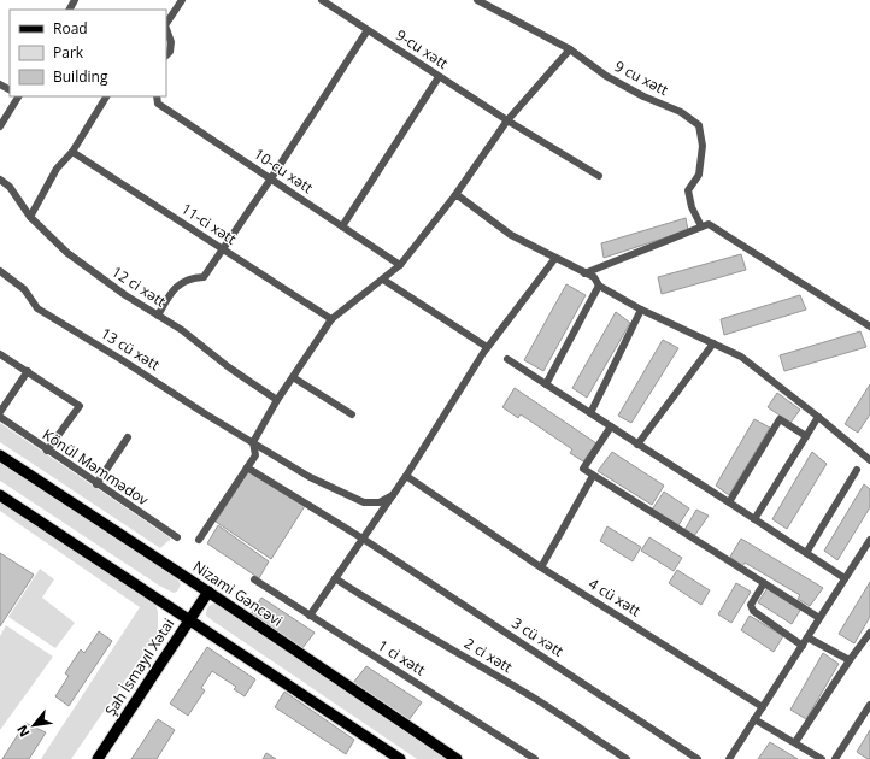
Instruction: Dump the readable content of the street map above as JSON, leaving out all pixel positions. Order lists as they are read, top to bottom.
{
  "streets": {
    "main road": ["Nizami Gəncəvi", "Şah İsmayıl Xətai"],
    "street": [
      "9-cu xətt",
      "9 cu xətt",
      "10-cu xətt",
      "11-ci xətt",
      "12 ci xətt",
      "13 cü xətt",
      "Könül Məmmədov",
      "4 cü xətt",
      "3 cü xətt",
      "2 ci xətt",
      "1 ci xətt"
    ]
  },
  "crossings": [
    ["Nizami Gəncəvi", "Şah İsmayıl Xətai"]
  ],
  "legend": ["Road", "Park", "Building"],
  "north": "bottom left"
}
